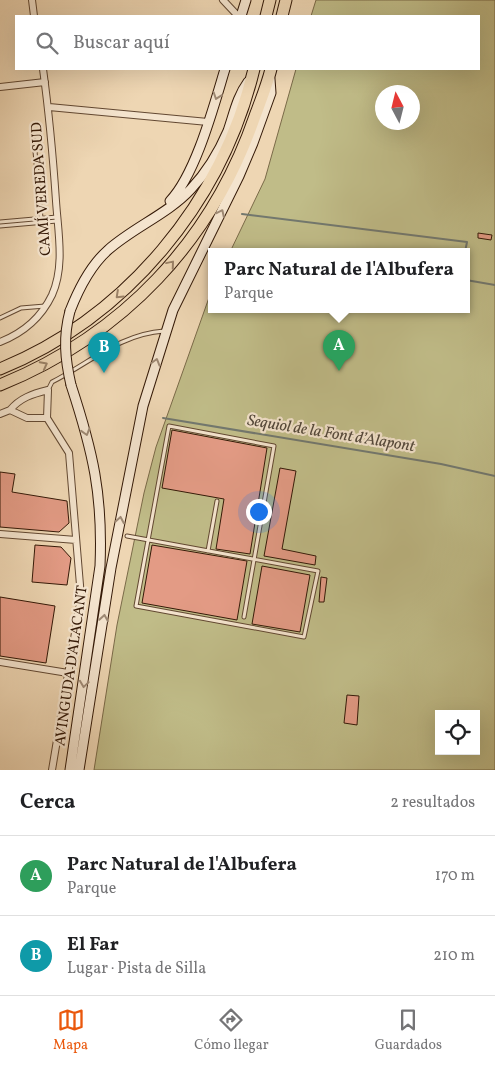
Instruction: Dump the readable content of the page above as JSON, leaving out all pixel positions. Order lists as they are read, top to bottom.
{
  "streets": {
    "main road": ["AVINGUDA D'ALACANT"],
    "street": ["CAMÍ VEREDA SUD"]
  },
  "water": ["Sequiol de la Font d’Alapont"],
  "north": "top",
  "page": {
    "search": "Buscar aquí",
    "popup": ["Parc Natural de l'Albufera", "Parque"],
    "pins": ["A", "B"],
    "heading": ["Cerca", "2 resultados"],
    "list": [
      {
        "mark": "A",
        "name": "Parc Natural de l'Albufera",
        "note": "Parque",
        "value": "170 m"
      },
      {
        "mark": "B",
        "name": "El Far",
        "note": "Lugar · Pista de Silla",
        "value": "210 m"
      }
    ],
    "nav": ["Mapa", "Cómo llegar", "Guardados"]
  }
}
